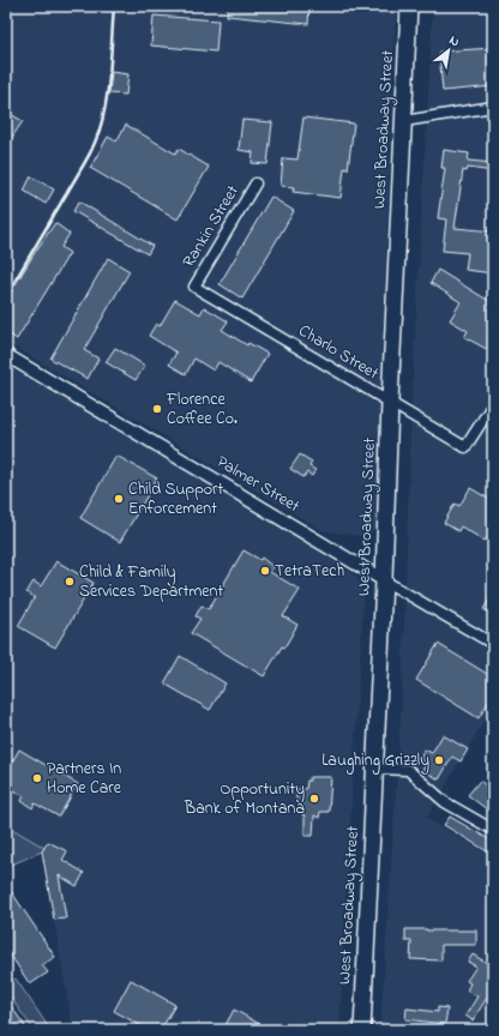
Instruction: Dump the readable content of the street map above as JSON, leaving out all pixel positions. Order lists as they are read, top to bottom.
{
  "streets": {
    "main road": ["West Broadway Street"],
    "street": ["Rankin Street", "Charlo Street", "Palmer Street"]
  },
  "crossings": [
    ["West Broadway Street", "Charlo Street"],
    ["West Broadway Street", "Palmer Street"],
    ["Rankin Street", "Charlo Street"]
  ],
  "places": [
    "Florence Coffee Co.",
    "Child Support Enforcement",
    "TetraTech",
    "Child & Family Services Department",
    "Laughing Grizzly",
    "Partners In Home Care",
    "Opportunity Bank of Montana"
  ],
  "north": "top right"
}
